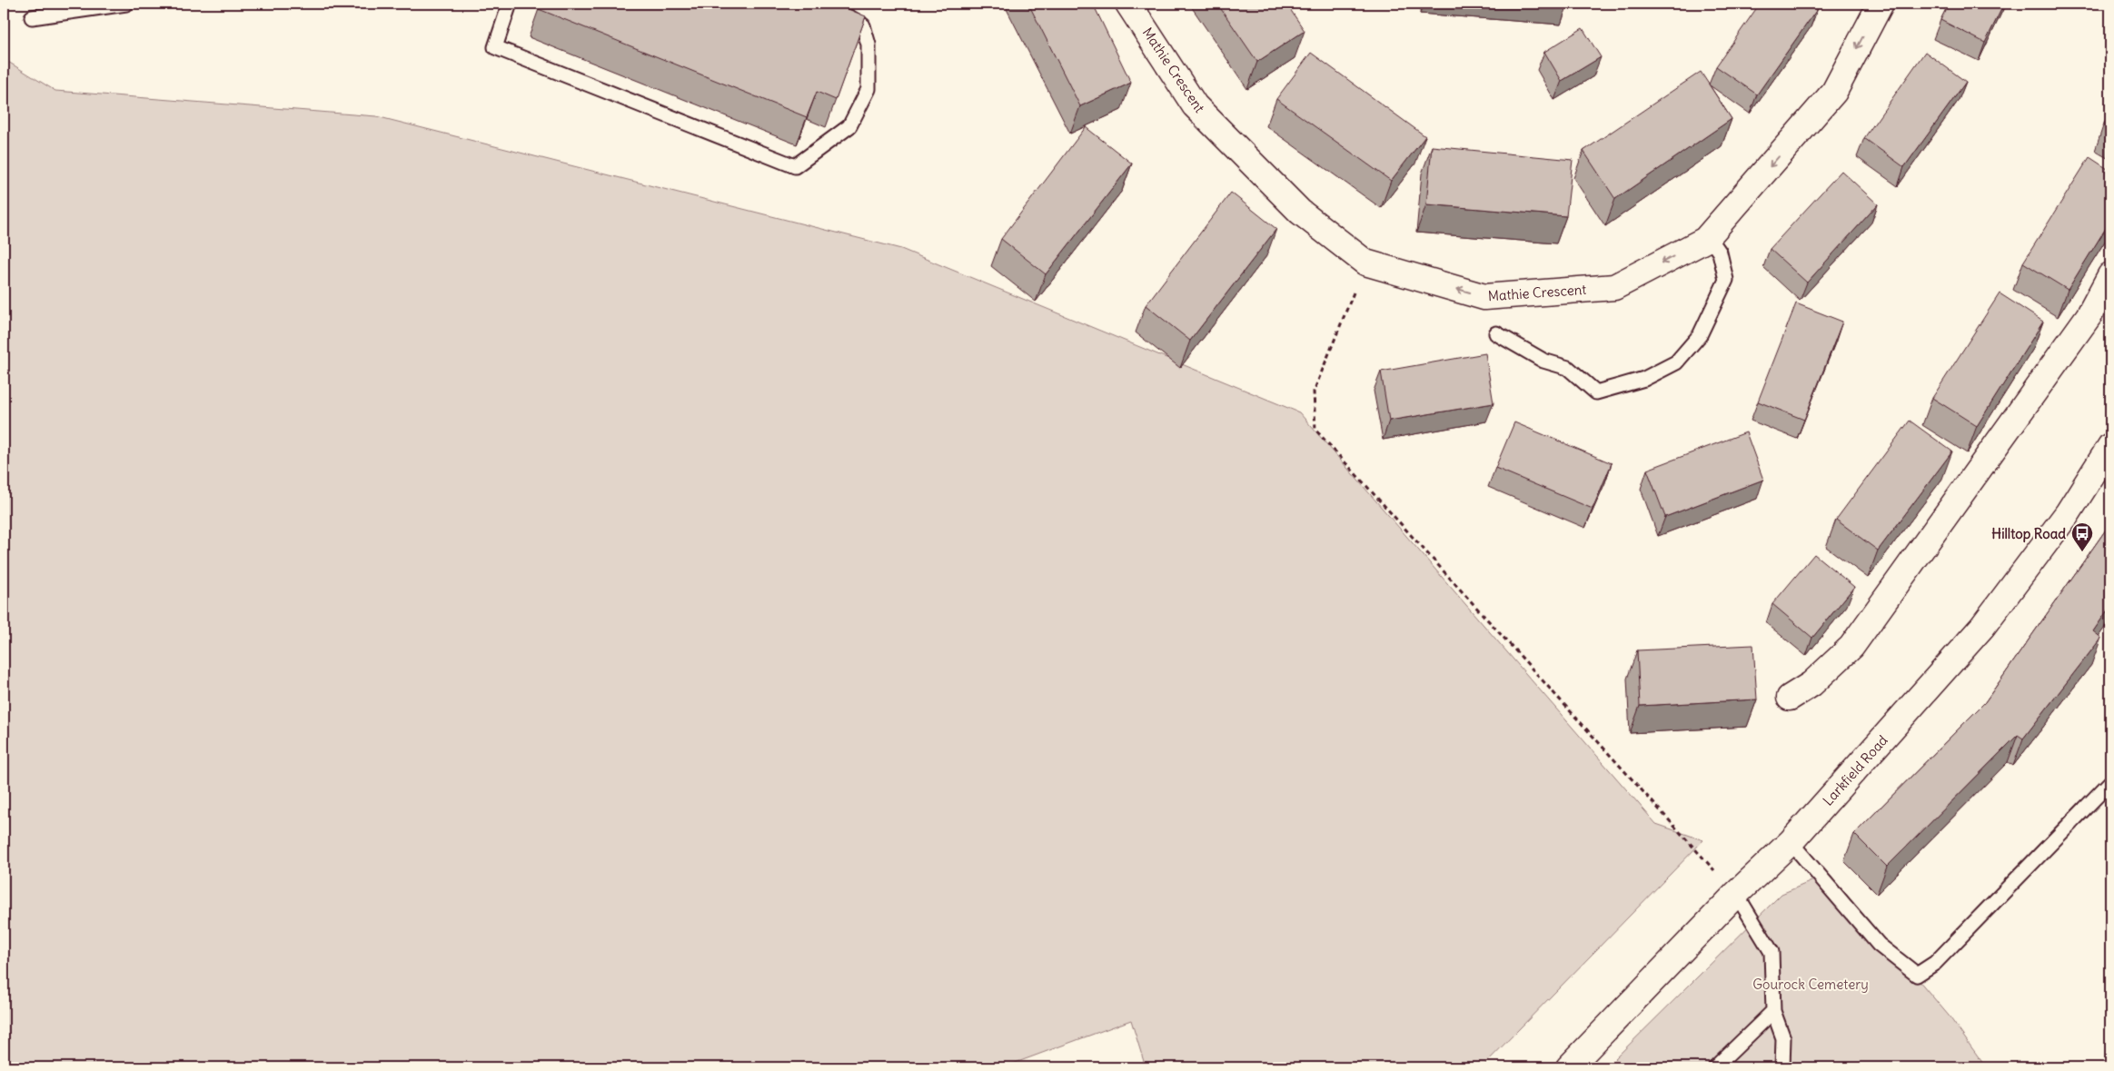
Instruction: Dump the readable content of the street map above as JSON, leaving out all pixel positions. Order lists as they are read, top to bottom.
{
  "streets": {
    "street": ["Mathie Crescent", "Larkfield Road"]
  },
  "one_way": ["Mathie Crescent"],
  "parks": ["Gourock Cemetery"],
  "places": {
    "bus stop": ["Hilltop Road"]
  }
}
